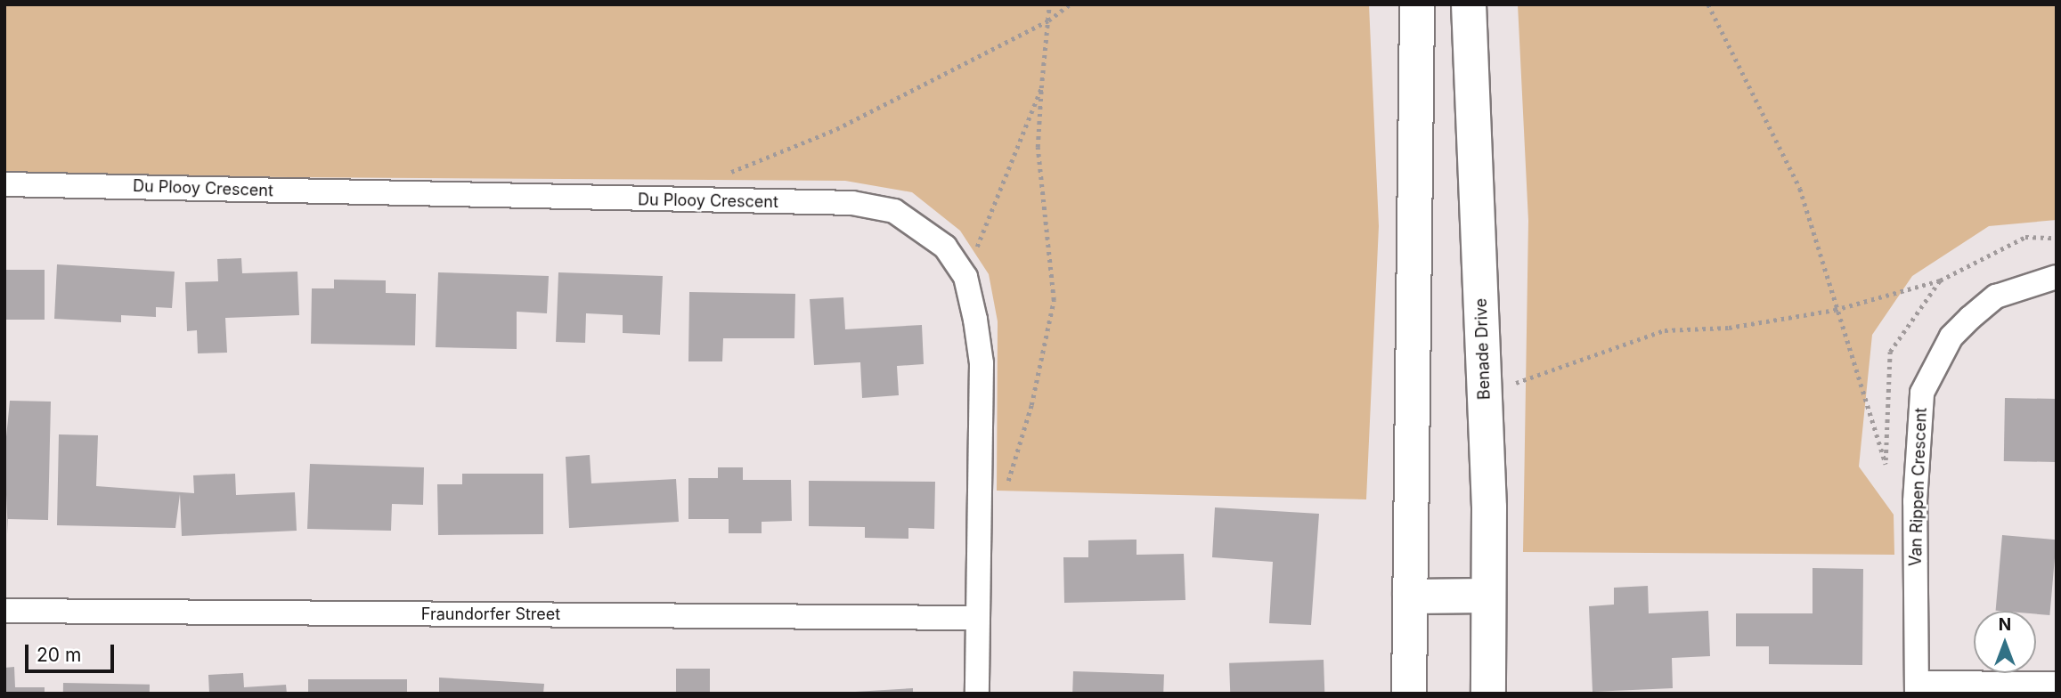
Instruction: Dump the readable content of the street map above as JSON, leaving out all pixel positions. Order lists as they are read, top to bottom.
{
  "streets": {
    "street": [
      "Du Plooy Crescent",
      "Benade Drive",
      "Van Rippen Crescent",
      "Fraundorfer Street"
    ]
  },
  "crossings": [
    ["Du Plooy Crescent", "Fraundorfer Street"]
  ],
  "scale_bar": "20 m",
  "north": "top"
}
